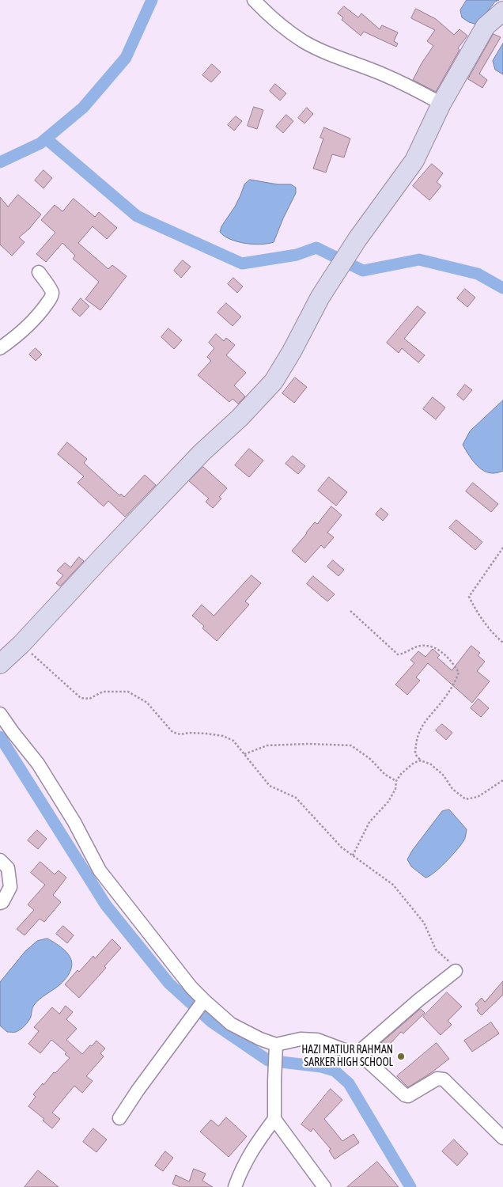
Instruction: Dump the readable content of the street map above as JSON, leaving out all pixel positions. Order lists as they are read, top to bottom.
{
  "places": ["HAZI MATIUR RAHMAN SARKER HIGH SCHOOL"]
}
